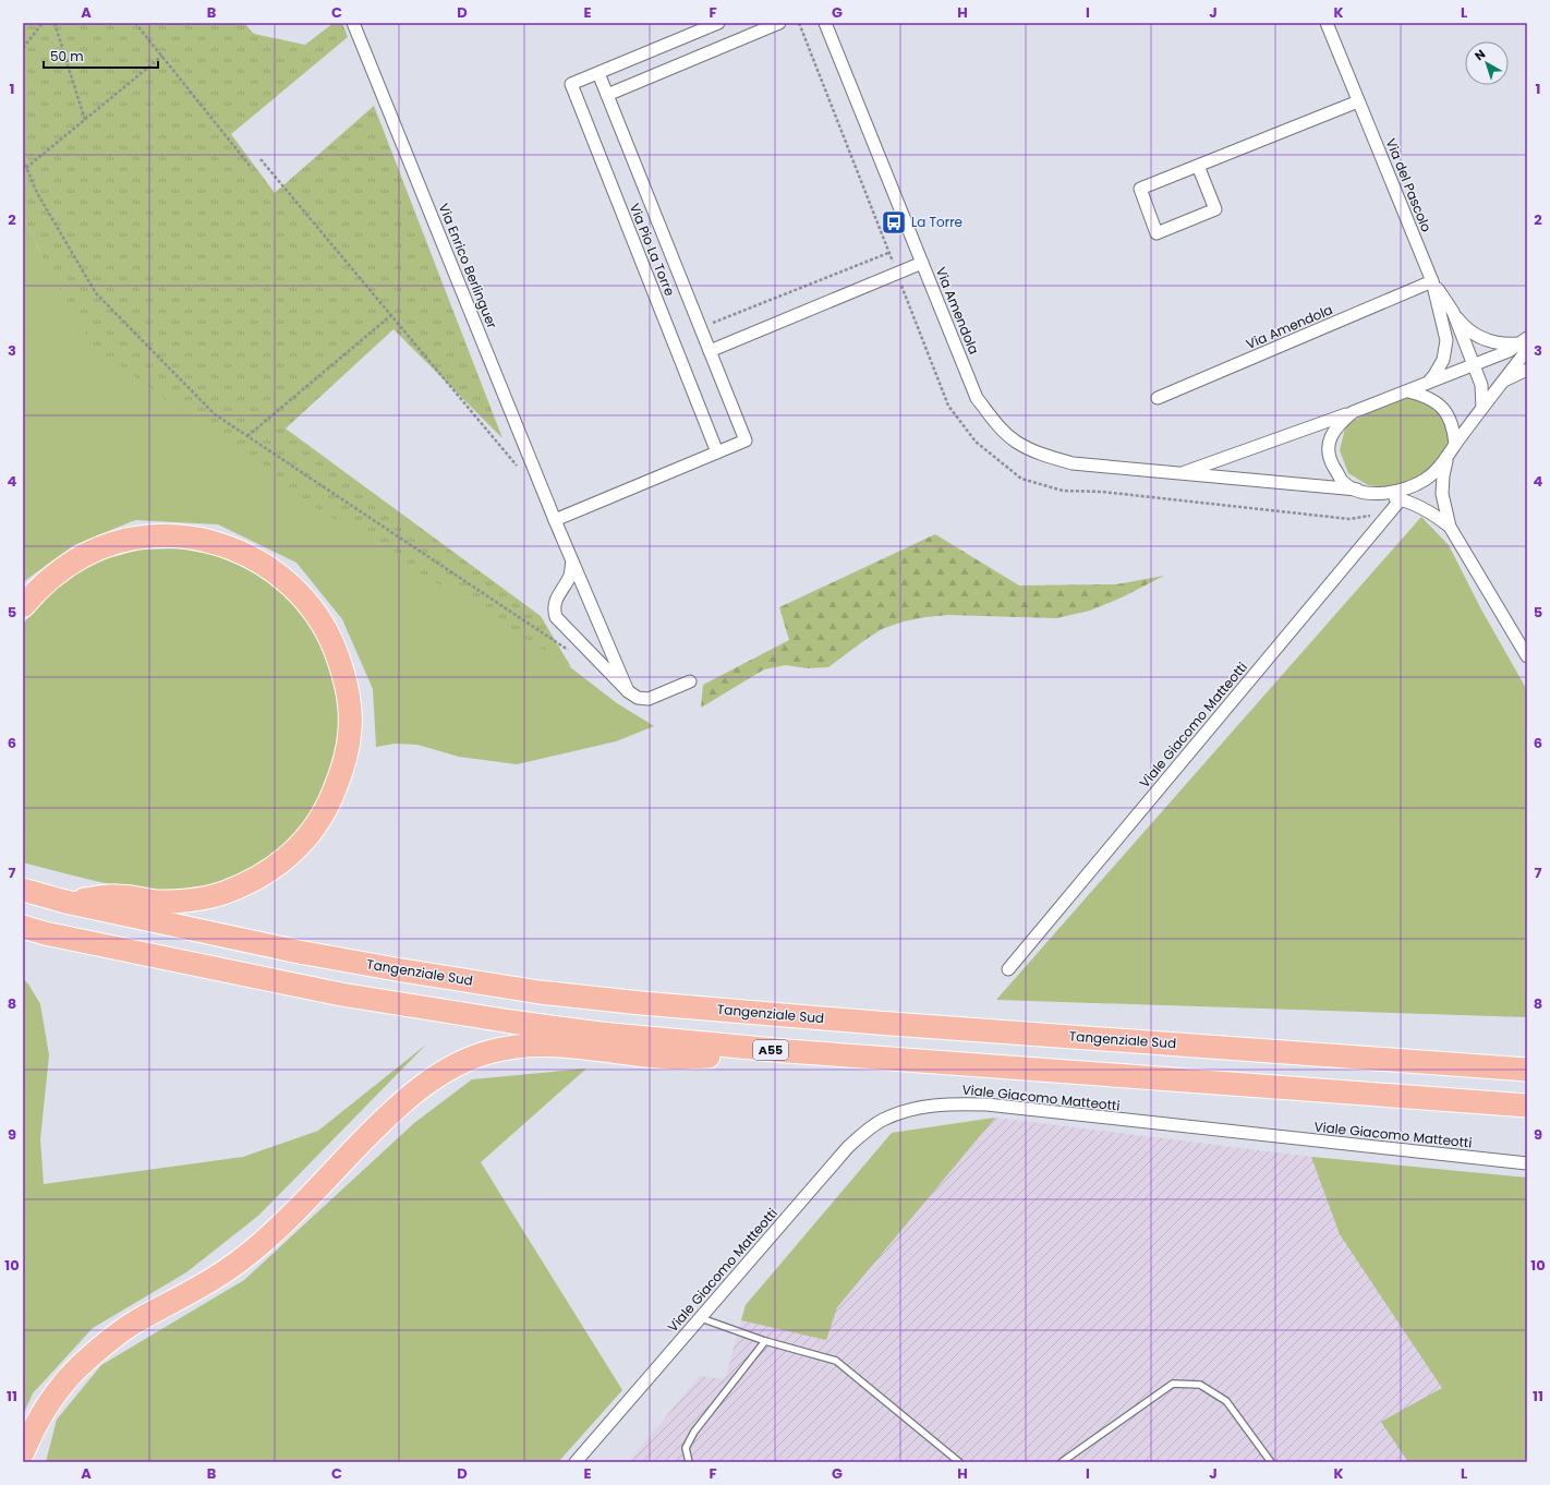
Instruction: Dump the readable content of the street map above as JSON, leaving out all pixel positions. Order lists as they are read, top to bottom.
{
  "streets": {
    "highway": ["Tangenziale Sud", "A55"],
    "street": [
      "Via del Pascolo",
      "Via Pio La Torre",
      "Via Enrico Berlinguer",
      "Via Amendola",
      "Viale Giacomo Matteotti"
    ]
  },
  "crossings": [
    ["Via del Pascolo", "Via Amendola"]
  ],
  "places": {
    "bus stop": ["La Torre"]
  },
  "scale_bar": "50 m",
  "north": "top left",
  "grid": {
    "columns": [
      "A",
      "B",
      "C",
      "D",
      "E",
      "F",
      "G",
      "H",
      "I",
      "J",
      "K",
      "L"
    ],
    "rows": [
      "1",
      "2",
      "3",
      "4",
      "5",
      "6",
      "7",
      "8",
      "9",
      "10",
      "11"
    ]
  }
}
